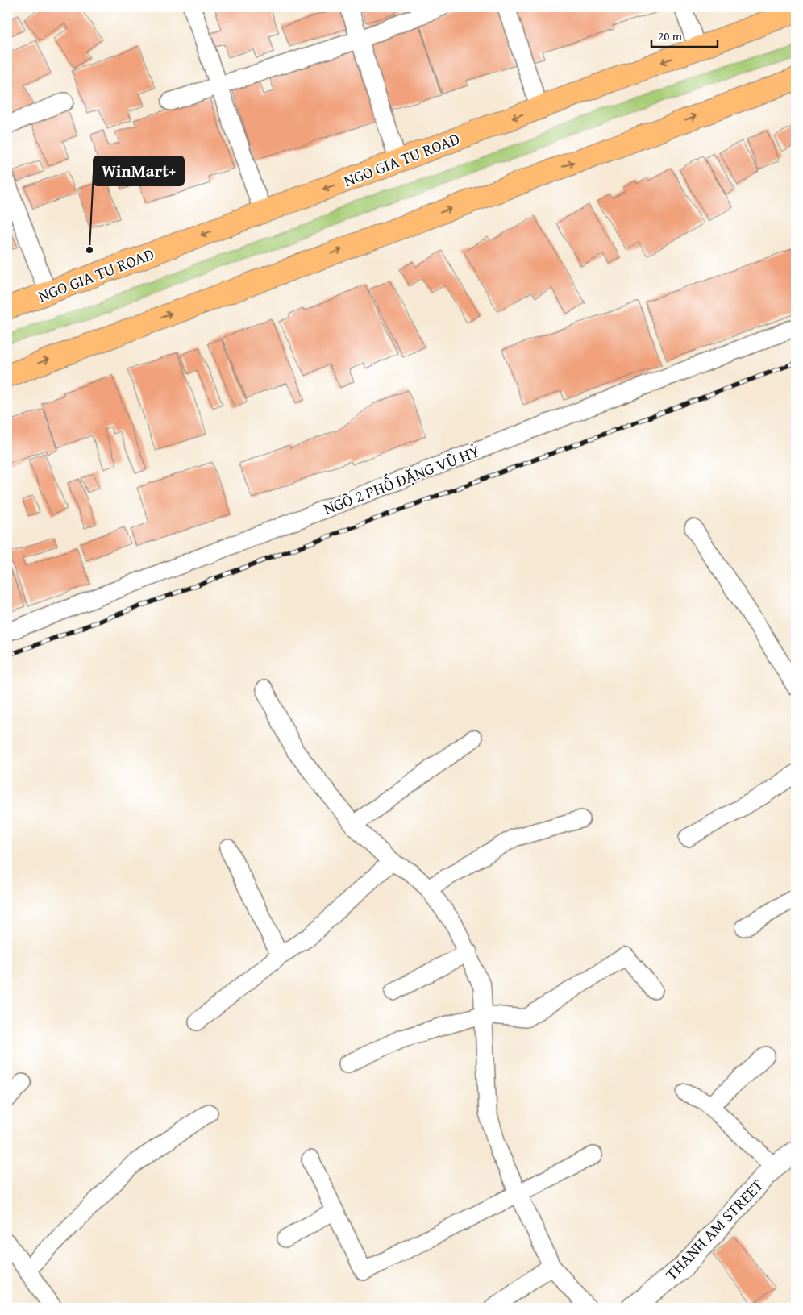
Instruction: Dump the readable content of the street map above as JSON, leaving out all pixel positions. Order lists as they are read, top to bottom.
{
  "streets": {
    "main road": ["NGO GIA TU ROAD"],
    "street": ["NGÕ 2 PHỐ ĐẶNG VŨ HỶ", "THANH AM STREET"]
  },
  "places": ["WinMart+"],
  "scale_bar": "20 m"
}
